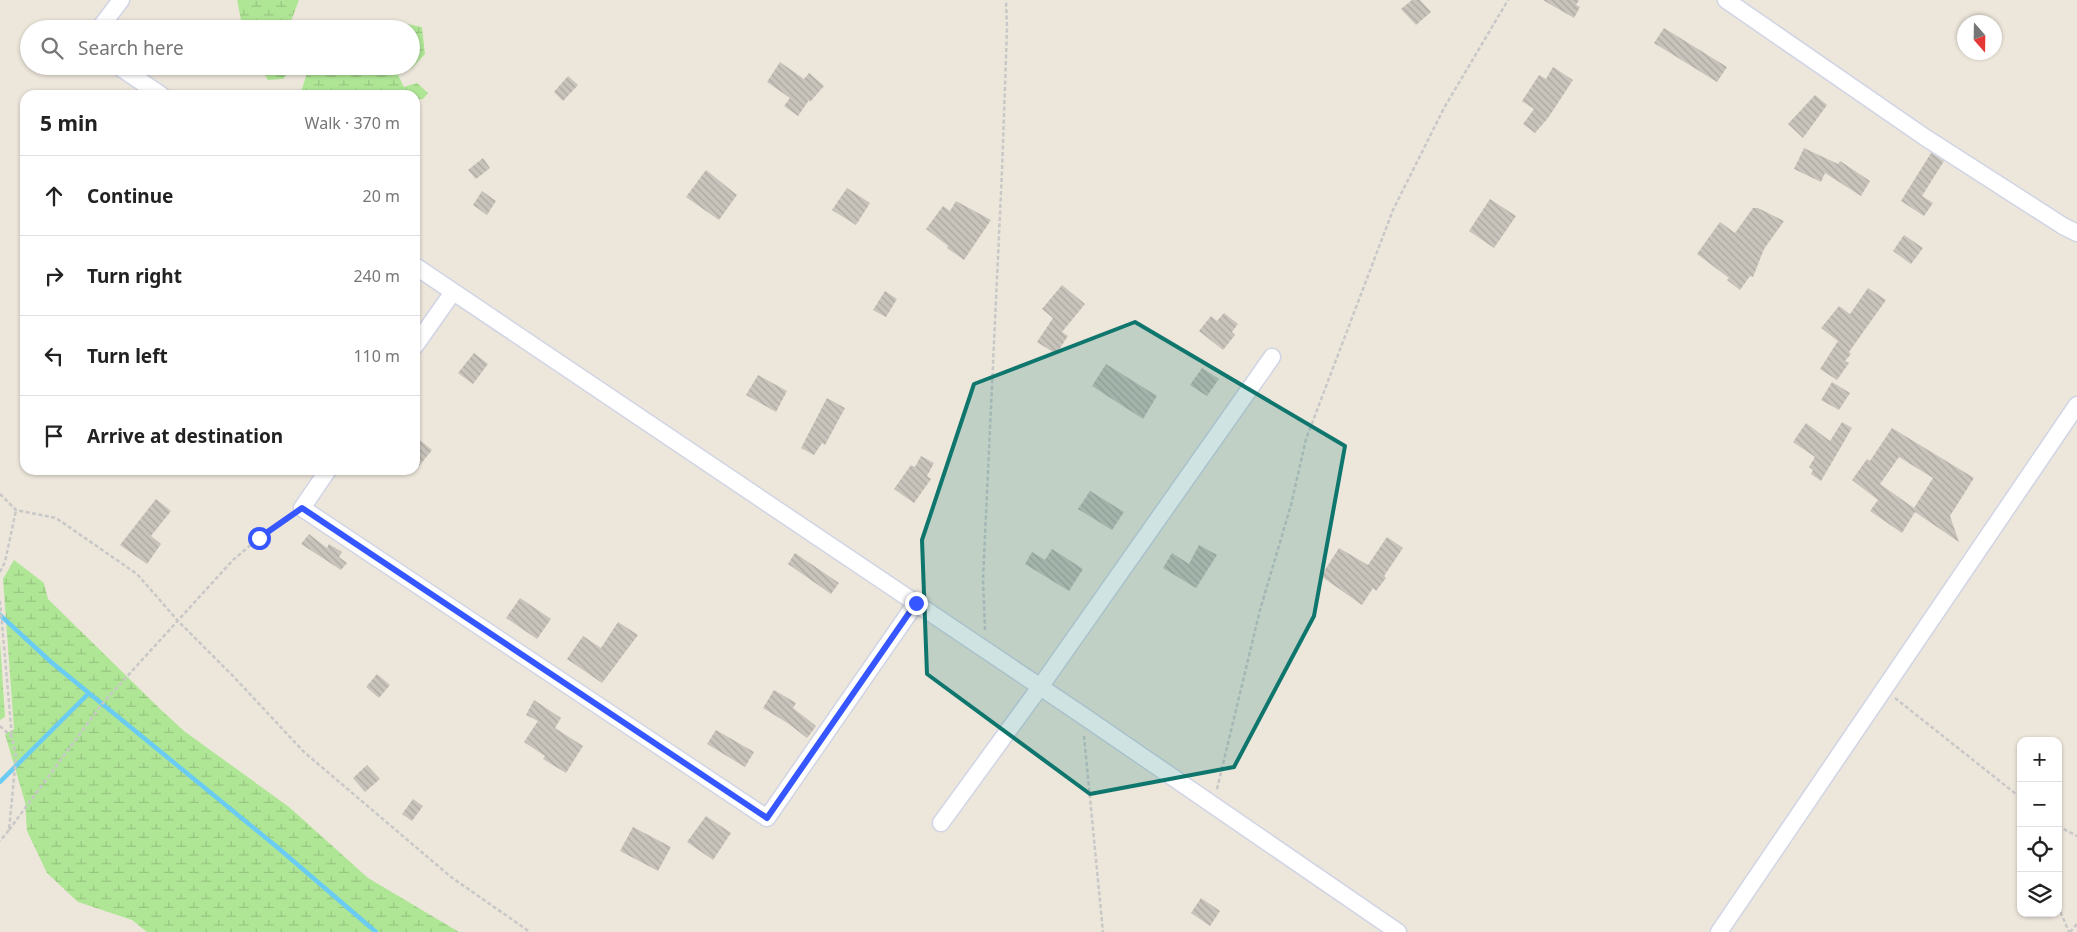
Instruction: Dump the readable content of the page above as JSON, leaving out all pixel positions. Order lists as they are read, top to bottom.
{
  "north": "bottom",
  "page": {
    "search": "Search here",
    "heading": ["5 min", "Walk · 370 m"],
    "list": [
      ["Continue", "20 m"],
      ["Turn right", "240 m"],
      ["Turn left", "110 m"],
      "Arrive at destination"
    ],
    "map_buttons": ["+", "−"]
  }
}
